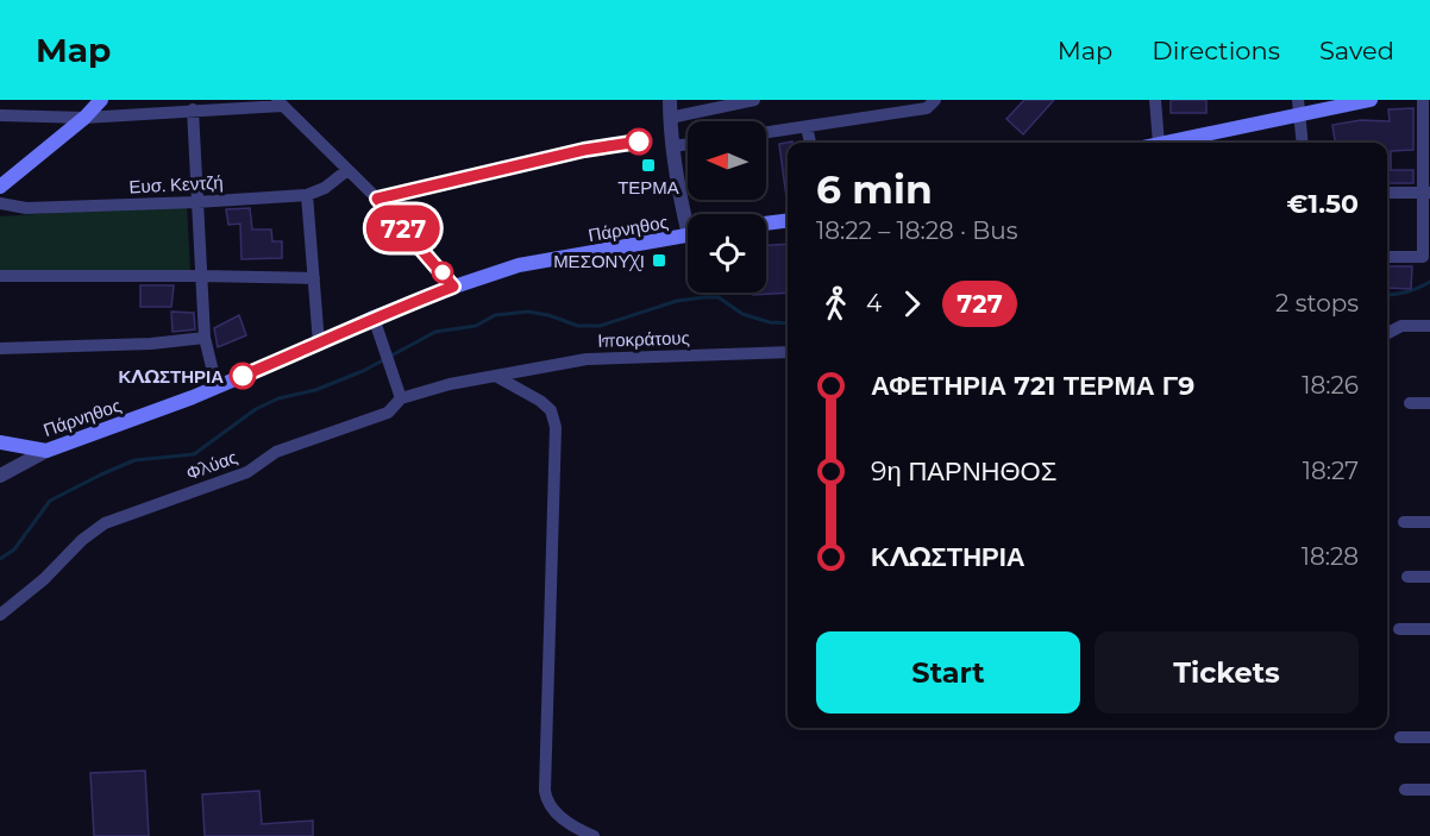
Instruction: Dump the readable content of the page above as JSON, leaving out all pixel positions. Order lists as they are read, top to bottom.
{
  "streets": {
    "main road": ["Πάρνηθος"],
    "street": ["Ευσ. Κεντζή", "Ιποκράτους", "Φλύας"]
  },
  "crossings": [
    ["Ιποκράτους", "Φλύας"]
  ],
  "places": {
    "transit": ["ΤΕΡΜΑ", "ΜΕΣΟΝΥΧΙ"],
    "other": ["ΚΛΩΣΤΗΡΙΑ"]
  },
  "lines": ["bus line 727"],
  "north": "left",
  "page": {
    "header": "Map",
    "nav": ["Map", "Directions", "Saved"],
    "on_map": "727",
    "heading": ["6 min", "18:22 – 18:28 · Bus", "€1.50"],
    "legs": ["4", "727", "2 stops"],
    "list": [
      {
        "name": "ΑΦΕΤΗΡΙΑ 721 ΤΕΡΜΑ Γ9",
        "value": "18:26"
      },
      {
        "name": "9η ΠΑΡΝΗΘΟΣ",
        "value": "18:27"
      },
      {
        "name": "ΚΛΩΣΤΗΡΙΑ",
        "value": "18:28"
      }
    ],
    "buttons": ["Start", "Tickets"]
  }
}
